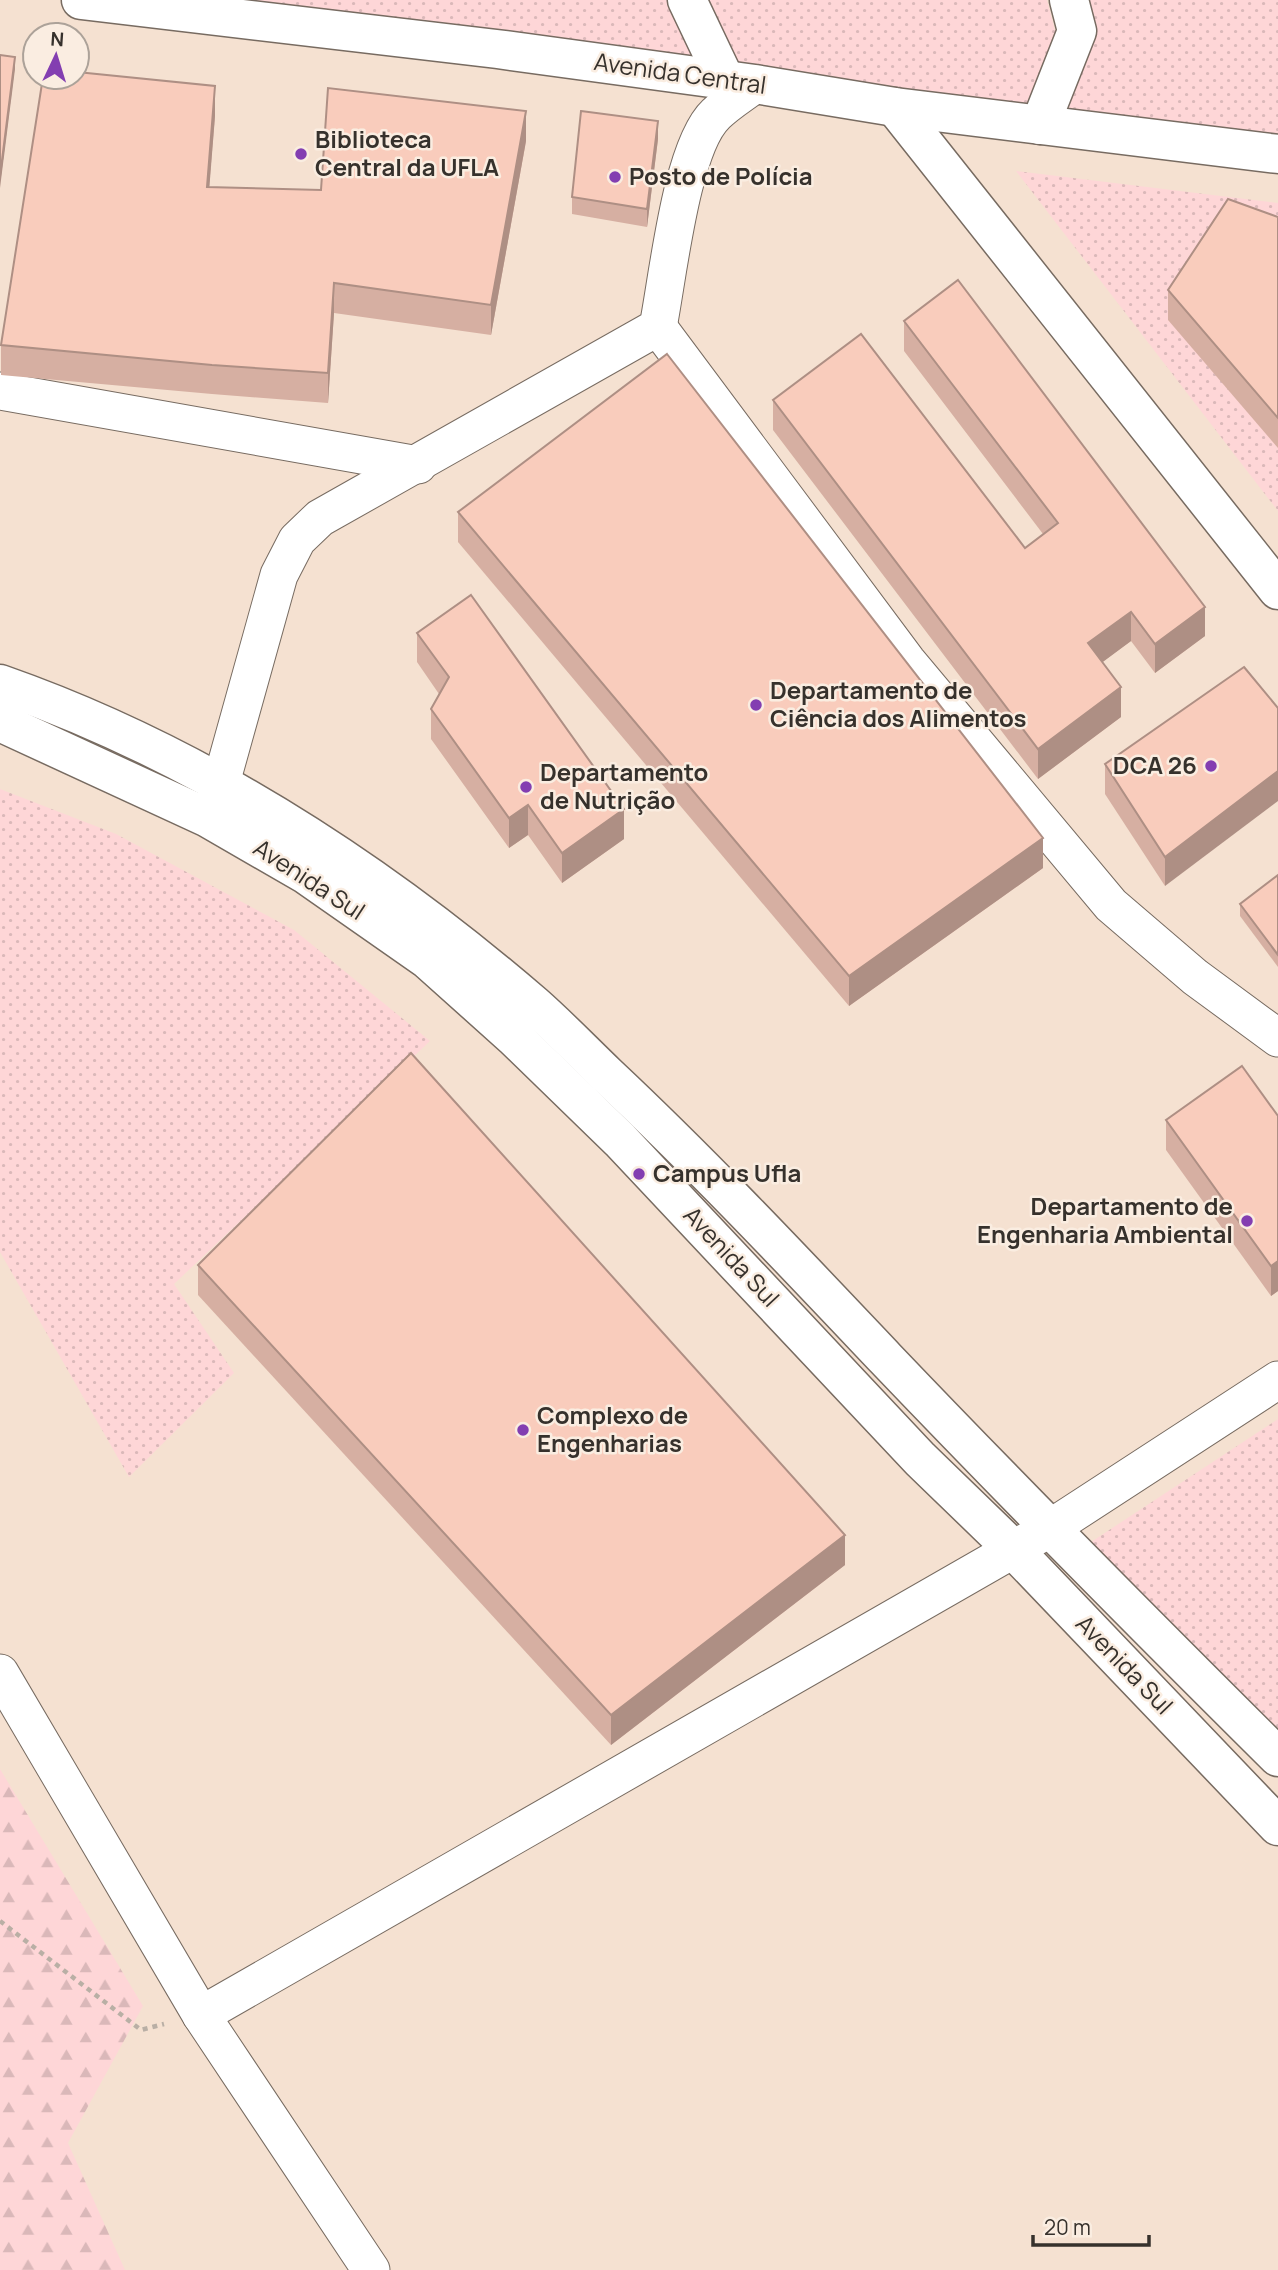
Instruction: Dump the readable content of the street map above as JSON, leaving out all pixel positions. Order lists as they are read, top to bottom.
{
  "streets": {
    "street": ["Avenida Central", "Avenida Sul"]
  },
  "places": [
    "Biblioteca Central da UFLA",
    "Posto de Polícia",
    "Departamento de Ciência dos Alimentos",
    "DCA 26",
    "Departamento de Nutrição",
    "Campus Ufla",
    "Departamento de Engenharia Ambiental",
    "Complexo de Engenharias"
  ],
  "scale_bar": "20 m",
  "north": "top"
}
